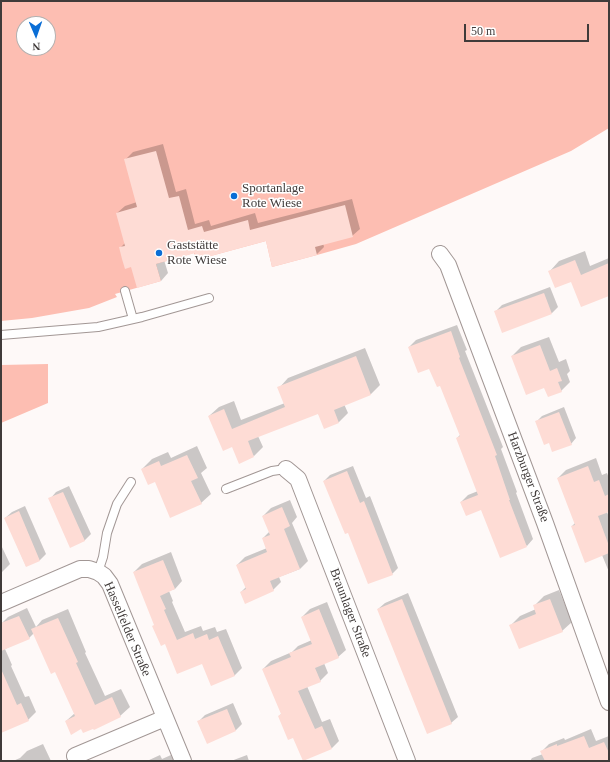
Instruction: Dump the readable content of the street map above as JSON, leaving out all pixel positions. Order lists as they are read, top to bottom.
{
  "streets": {
    "street": ["Harzburger Straße", "Braunlager Straße", "Hasselfelder Straße"]
  },
  "places": ["Sportanlage Rote Wiese", "Gaststätte Rote Wiese"],
  "scale_bar": "50 m",
  "north": "bottom"
}
